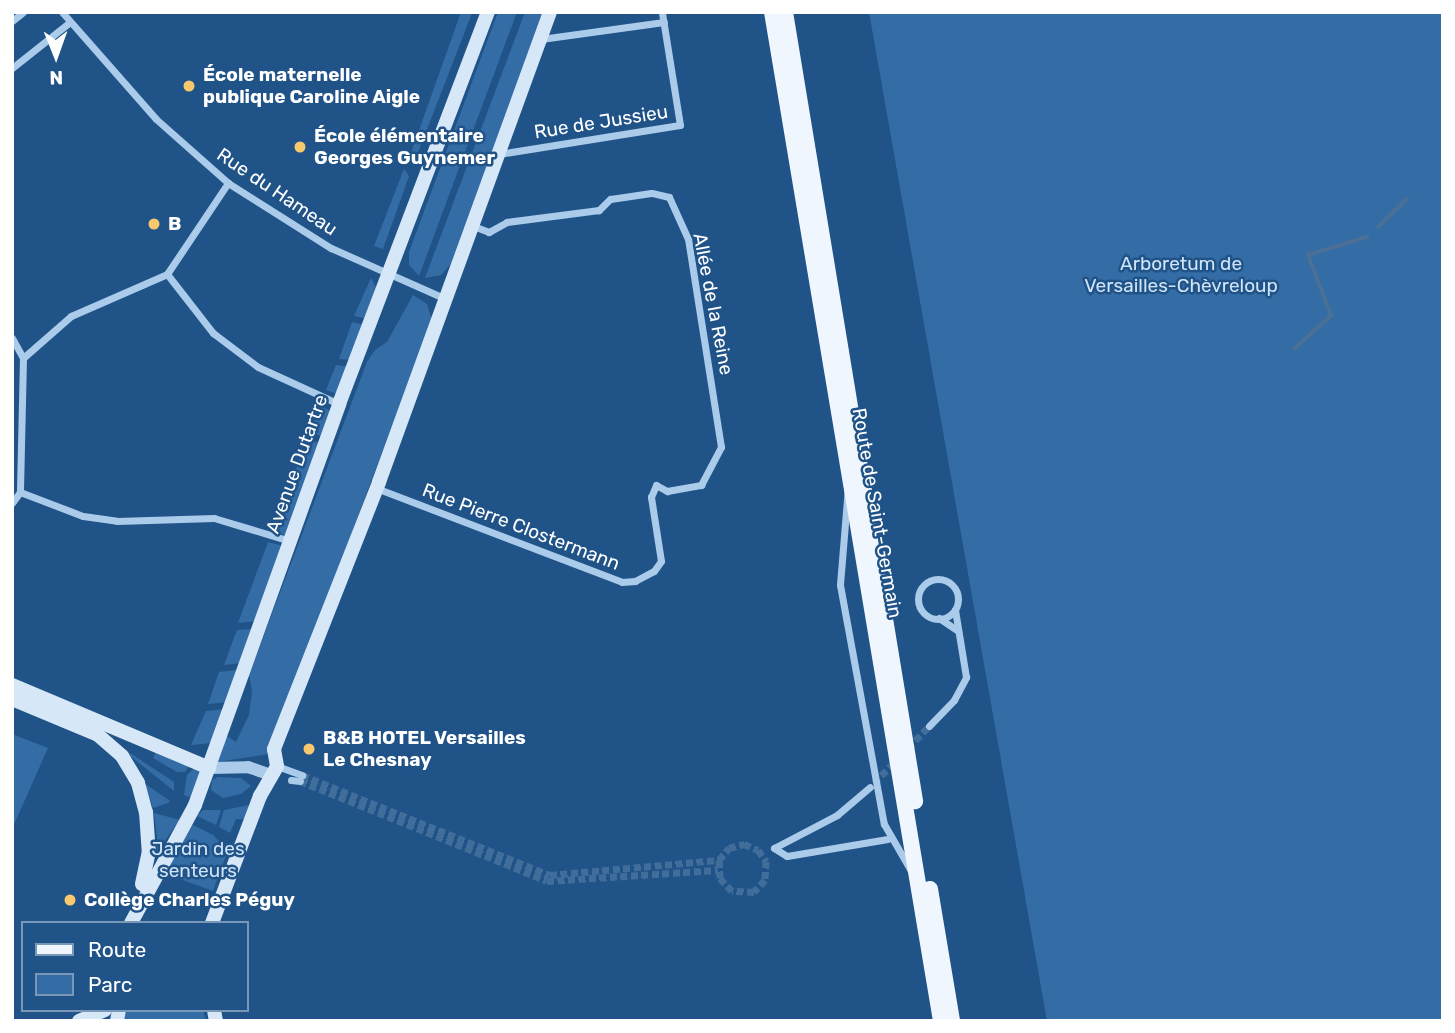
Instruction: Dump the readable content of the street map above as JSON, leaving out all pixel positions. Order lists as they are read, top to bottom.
{
  "streets": {
    "main road": ["Avenue Dutartre", "Route de Saint-Germain"],
    "street": [
      "Rue de Jussieu",
      "Rue du Hameau",
      "Allée de la Reine",
      "Rue Pierre Clostermann"
    ]
  },
  "crossings": [
    ["Rue du Hameau", "Avenue Dutartre"],
    ["Allée de la Reine", "Rue Pierre Clostermann"]
  ],
  "parks": ["Arboretum de Versailles-Chèvreloup", "Jardin des senteurs"],
  "places": [
    "École maternelle publique Caroline Aigle",
    "École élémentaire Georges Guynemer",
    "B",
    "B&B HOTEL Versailles Le Chesnay",
    "Collège Charles Péguy"
  ],
  "legend": ["Route", "Parc"],
  "north": "bottom"
}
